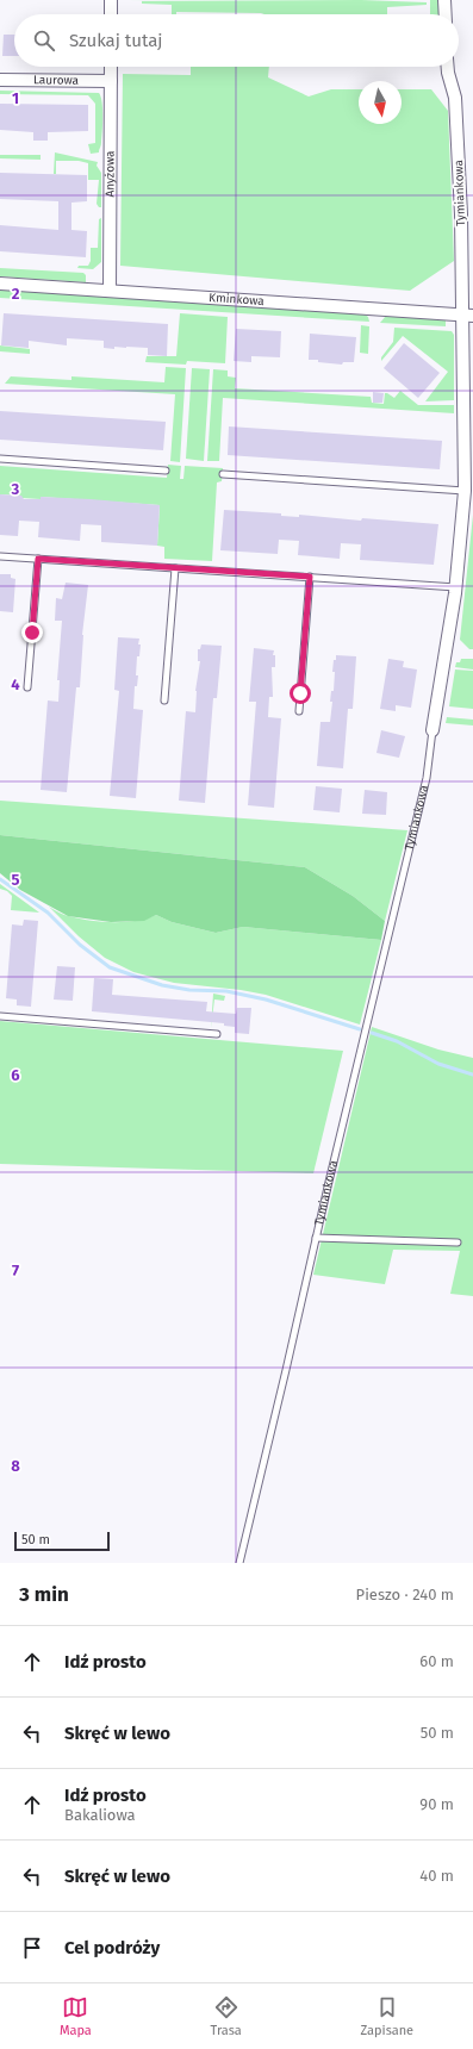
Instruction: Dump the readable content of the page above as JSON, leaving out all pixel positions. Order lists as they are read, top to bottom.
{
  "streets": {
    "street": [
      "Laurowa",
      "Anyżowa",
      "Tymiankowa",
      "Kminkowa"
    ]
  },
  "crossings": [
    ["Laurowa", "Anyżowa"],
    ["Anyżowa", "Kminkowa"],
    ["Tymiankowa", "Kminkowa"]
  ],
  "scale_bar": "50 m",
  "north": "bottom",
  "page": {
    "search": "Szukaj tutaj",
    "scale": "50 m",
    "heading": ["3 min", "Pieszo · 240 m"],
    "list": [
      ["Idź prosto", "60 m"],
      ["Skręć w lewo", "50 m"],
      ["Idź prosto", "Bakaliowa", "90 m"],
      ["Skręć w lewo", "40 m"],
      "Cel podróży"
    ],
    "nav": ["Mapa", "Trasa", "Zapisane"]
  },
  "grid": {
    "rows": [
      "1",
      "2",
      "3",
      "4",
      "5",
      "6",
      "7",
      "8"
    ]
  }
}
